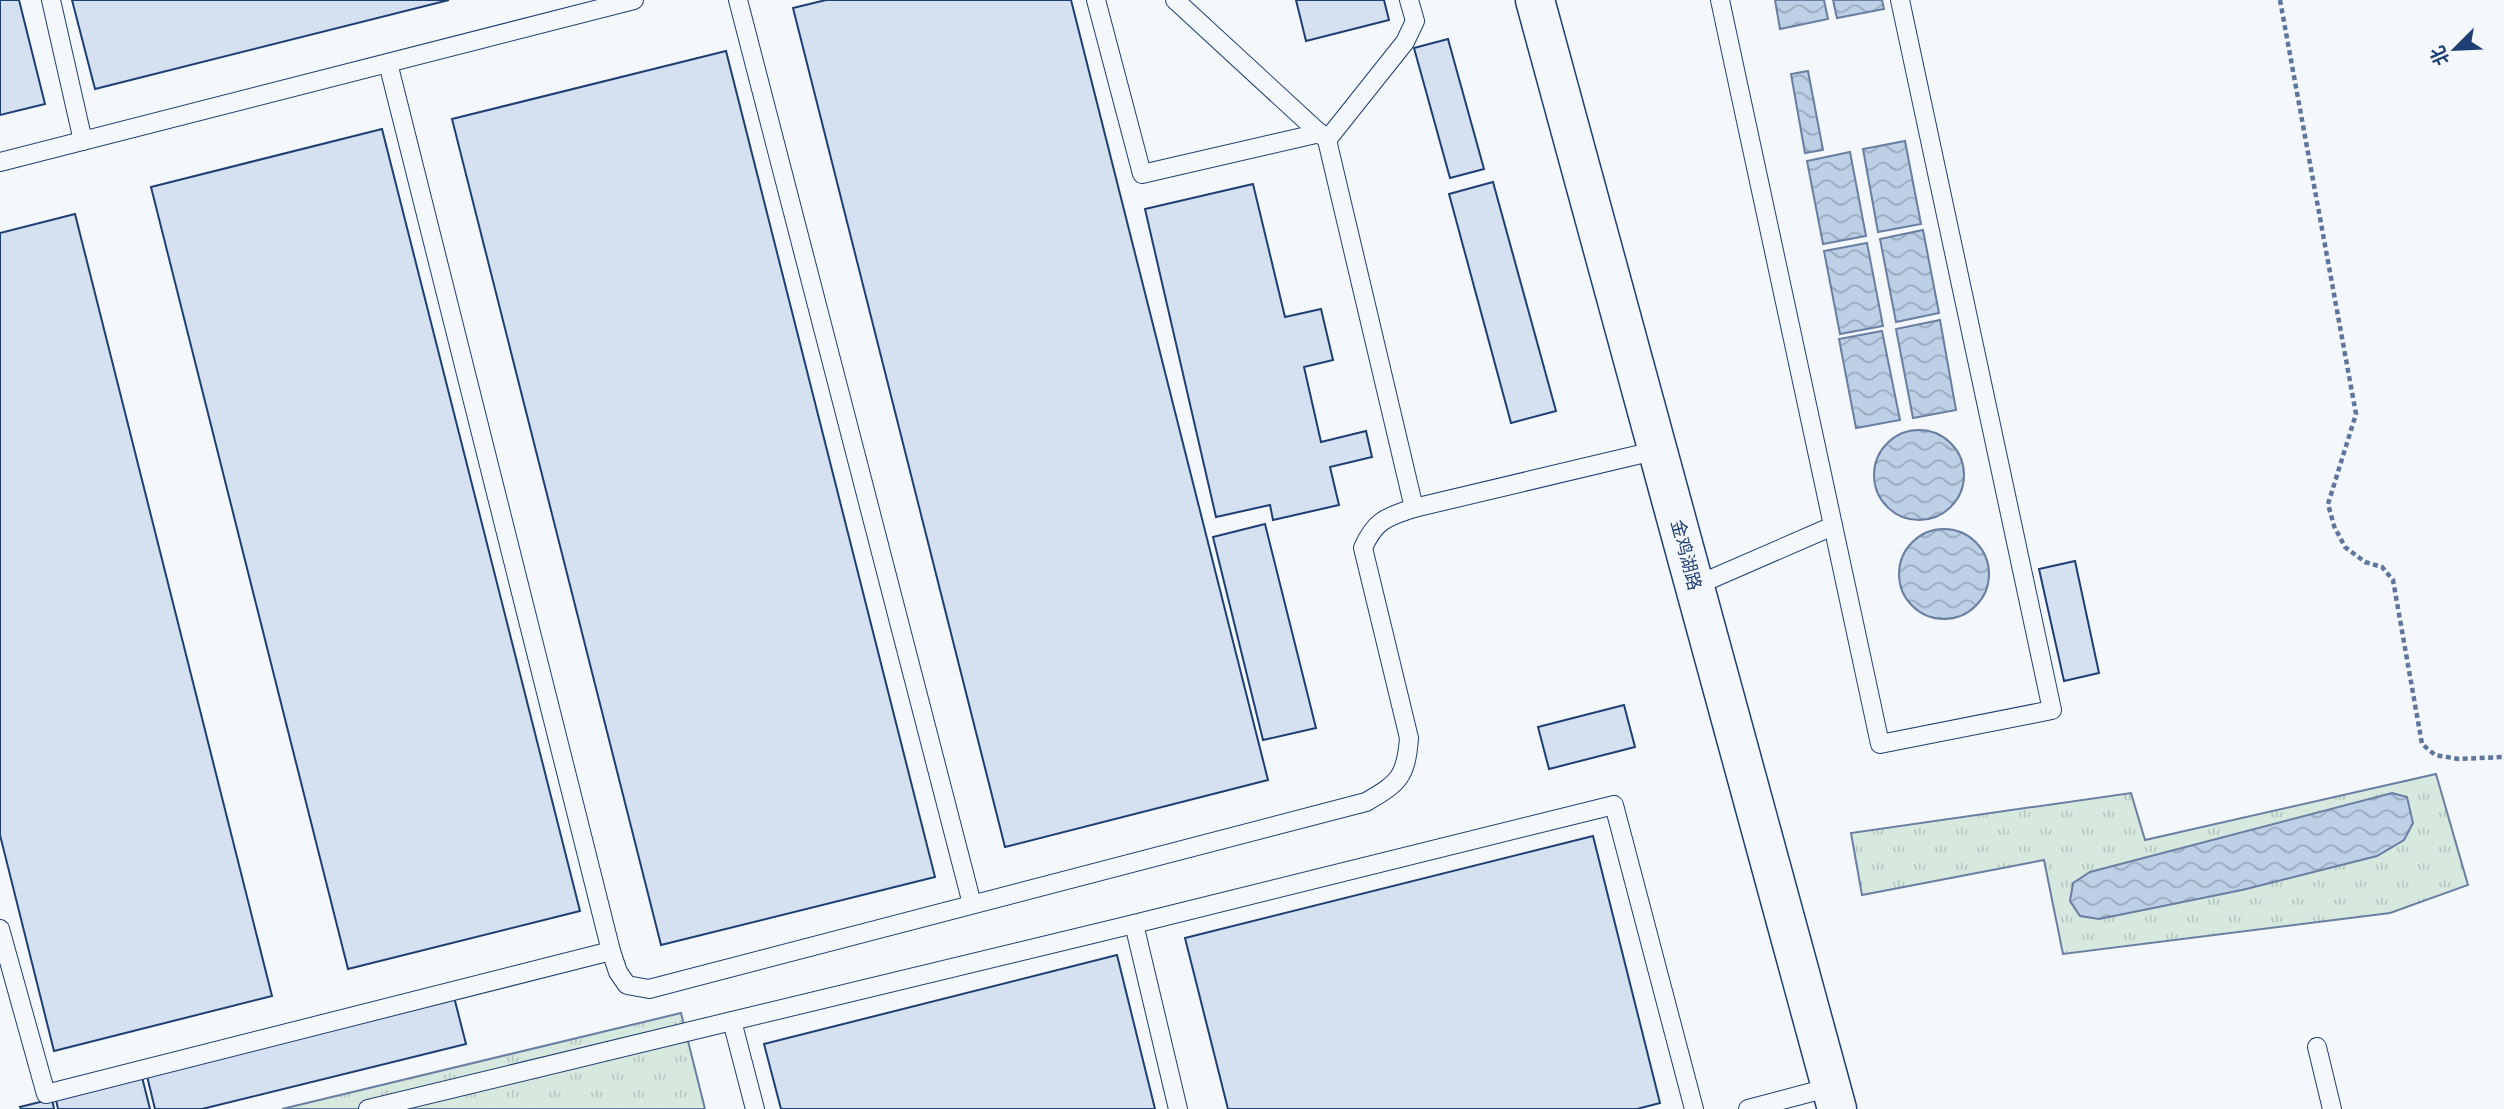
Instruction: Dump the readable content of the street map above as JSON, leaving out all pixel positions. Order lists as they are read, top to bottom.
{
  "streets": {
    "street": ["金鸡湖路"]
  },
  "north": "bottom left"
}
